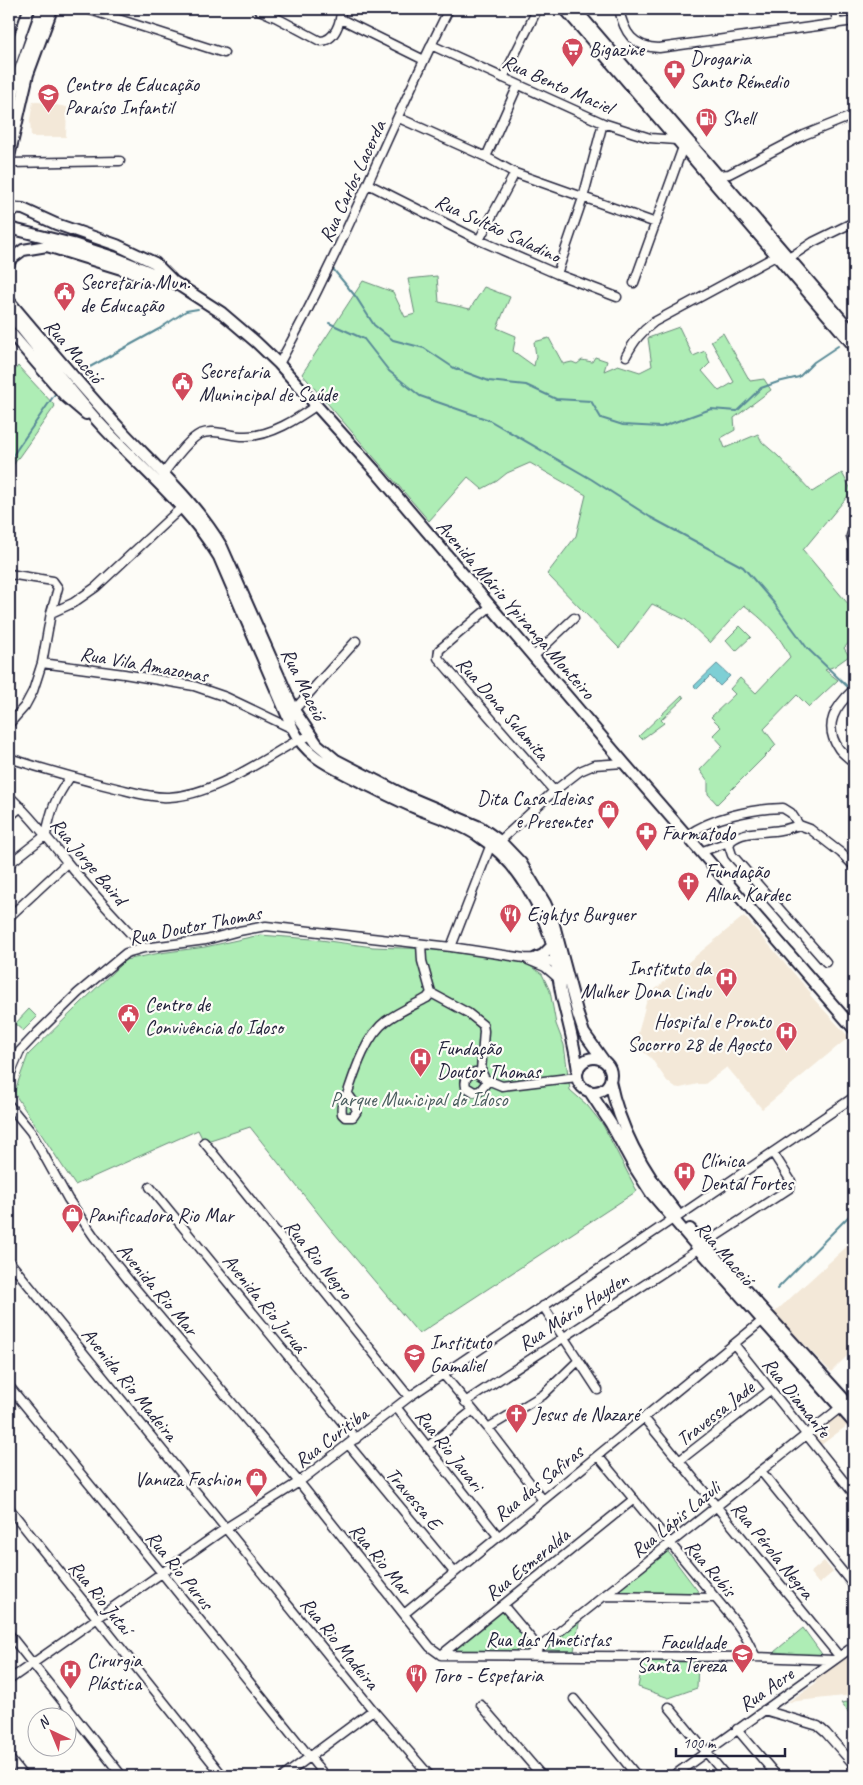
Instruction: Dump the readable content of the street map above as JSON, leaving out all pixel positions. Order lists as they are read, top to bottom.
{
  "streets": {
    "main road": ["Rua Maceió", "Avenida Mário Ypiranga Monteiro"],
    "street": [
      "Rua Bento Maciel",
      "Rua Carlos Lacerda",
      "Rua Sultão Saladino",
      "Rua Vila Amazonas",
      "Rua Dona Sulamita",
      "Rua Jorge Baird",
      "Rua Doutor Thomas",
      "Rua Rio Negro",
      "Avenida Rio Mar",
      "Avenida Rio Juruá",
      "Rua Mário Hayden",
      "Avenida Rio Madeira",
      "Rua Diamante",
      "Travessa Jade",
      "Rua Curitiba",
      "Rua Rio Jauari",
      "Rua das Safiras",
      "Travessa E",
      "Rua Lápis Lazuli",
      "Rua Pérola Negra",
      "Rua Rio Mar",
      "Rua Esmeralda",
      "Rua Rubis",
      "Rua Rio Purus",
      "Rua Rio Jutaí",
      "Rua das Ametistas",
      "Rua Rio Madeira",
      "Rua Acre"
    ]
  },
  "crossings": [
    ["Rua Bento Maciel", "Rua Carlos Lacerda"],
    ["Rua Carlos Lacerda", "Rua Sultão Saladino"],
    ["Rua Carlos Lacerda", "Avenida Mário Ypiranga Monteiro"],
    ["Rua Maceió", "Rua Vila Amazonas"],
    ["Rua Maceió", "Rua Doutor Thomas"],
    ["Rua Maceió", "Rua Mário Hayden"],
    ["Rua Maceió", "Rua Curitiba"],
    ["Rua Maceió", "Rua das Safiras"],
    ["Rua Maceió", "Rua Lápis Lazuli"],
    ["Avenida Mário Ypiranga Monteiro", "Rua Dona Sulamita"],
    ["Rua Jorge Baird", "Rua Doutor Thomas"],
    ["Rua Rio Negro", "Rua Curitiba"],
    ["Avenida Rio Mar", "Rua Curitiba"],
    ["Avenida Rio Mar", "Rua Rio Mar"],
    ["Avenida Rio Juruá", "Rua Curitiba"],
    ["Rua Mário Hayden", "Rua Curitiba"],
    ["Avenida Rio Madeira", "Rua Curitiba"],
    ["Avenida Rio Madeira", "Rua Rio Madeira"],
    ["Rua Diamante", "Travessa Jade"],
    ["Rua Diamante", "Rua das Safiras"],
    ["Rua Diamante", "Rua Lápis Lazuli"],
    ["Travessa Jade", "Rua Pérola Negra"],
    ["Rua Curitiba", "Rua Rio Jauari"],
    ["Rua Curitiba", "Travessa E"],
    ["Rua Curitiba", "Rua Rio Mar"],
    ["Rua Curitiba", "Rua Rio Purus"],
    ["Rua Curitiba", "Rua Rio Jutaí"],
    ["Rua Curitiba", "Rua Rio Madeira"],
    ["Rua Rio Jauari", "Rua das Safiras"],
    ["Rua das Safiras", "Travessa E"],
    ["Rua das Safiras", "Rua Pérola Negra"],
    ["Rua das Safiras", "Rua Rio Mar"],
    ["Rua das Safiras", "Rua Rubis"],
    ["Rua Lápis Lazuli", "Rua Pérola Negra"],
    ["Rua Lápis Lazuli", "Rua Rubis"],
    ["Rua Lápis Lazuli", "Rua das Ametistas"],
    ["Rua Pérola Negra", "Rua das Ametistas"],
    ["Rua Pérola Negra", "Rua Acre"],
    ["Rua Rio Mar", "Rua Esmeralda"],
    ["Rua Rio Mar", "Rua das Ametistas"],
    ["Rua Esmeralda", "Rua Rubis"],
    ["Rua Esmeralda", "Rua das Ametistas"],
    ["Rua Rubis", "Rua das Ametistas"],
    ["Rua das Ametistas", "Rua Acre"]
  ],
  "parks": ["Parque Municipal do Idoso"],
  "places": {
    "supermarket": ["Bigazine"],
    "pharmacy": ["Drogaria Santo Rémedio", "Farmatodo"],
    "school or university": ["Centro de Educação Paraíso Infantil", "Instituto Gamaliel", "Faculdade Santa Tereza"],
    "fuel station": ["Shell"],
    "public building": ["Secretaria Mun. de Educação", "Secretaria Munincipal de Saúde", "Centro de Convivência do Idoso"],
    "shop": ["Dita Casa Ideias e Presentes", "Panificadora Rio Mar", "Vanuza Fashion"],
    "church": ["Fundação Allan Kardec", "Jesus de Nazaré"],
    "restaurant": ["Eightys Burguer", "Toro - Espetaria"],
    "hospital": [
      "Instituto da Mulher Dona Lindu",
      "Hospital e Pronto Socorro 28 de Agosto",
      "Fundação Doutor Thomas",
      "Clínica Dental Fortes",
      "Cirurgia Plástica"
    ]
  },
  "scale_bar": "100 m",
  "north": "top left"
}
